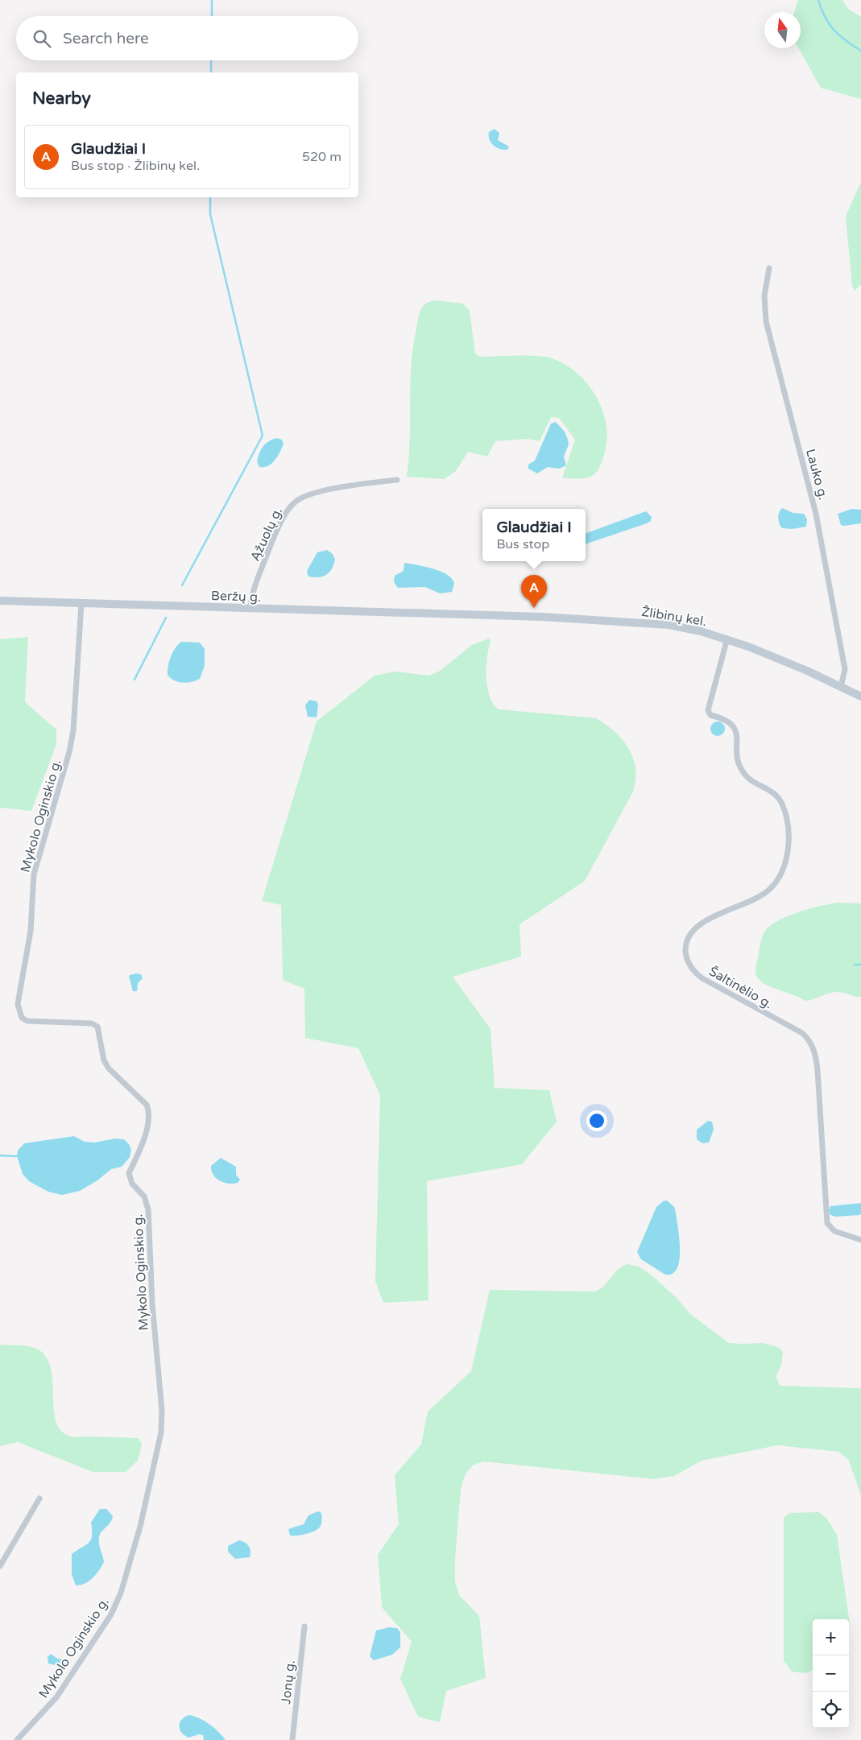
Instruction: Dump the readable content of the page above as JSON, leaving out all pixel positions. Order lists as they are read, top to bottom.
{
  "streets": {
    "main road": ["Beržų g.", "Žlibinų kel."],
    "street": [
      "Lauko g.",
      "Ąžuolų g.",
      "Mykolo Oginskio g.",
      "Šaltinėlio g.",
      "Jonų g."
    ]
  },
  "crossings": [
    ["Lauko g.", "Žlibinų kel."],
    ["Ąžuolų g.", "Beržų g."],
    ["Beržų g.", "Žlibinų kel."],
    ["Beržų g.", "Mykolo Oginskio g."],
    ["Žlibinų kel.", "Šaltinėlio g."]
  ],
  "north": "top",
  "page": {
    "search": "Search here",
    "heading": "Nearby",
    "list": [
      {
        "mark": "A",
        "name": "Glaudžiai I",
        "note": "Bus stop · Žlibinų kel.",
        "value": "520 m"
      }
    ],
    "popup": ["Glaudžiai I", "Bus stop"],
    "pins": "A",
    "map_buttons": ["+", "−"]
  }
}
